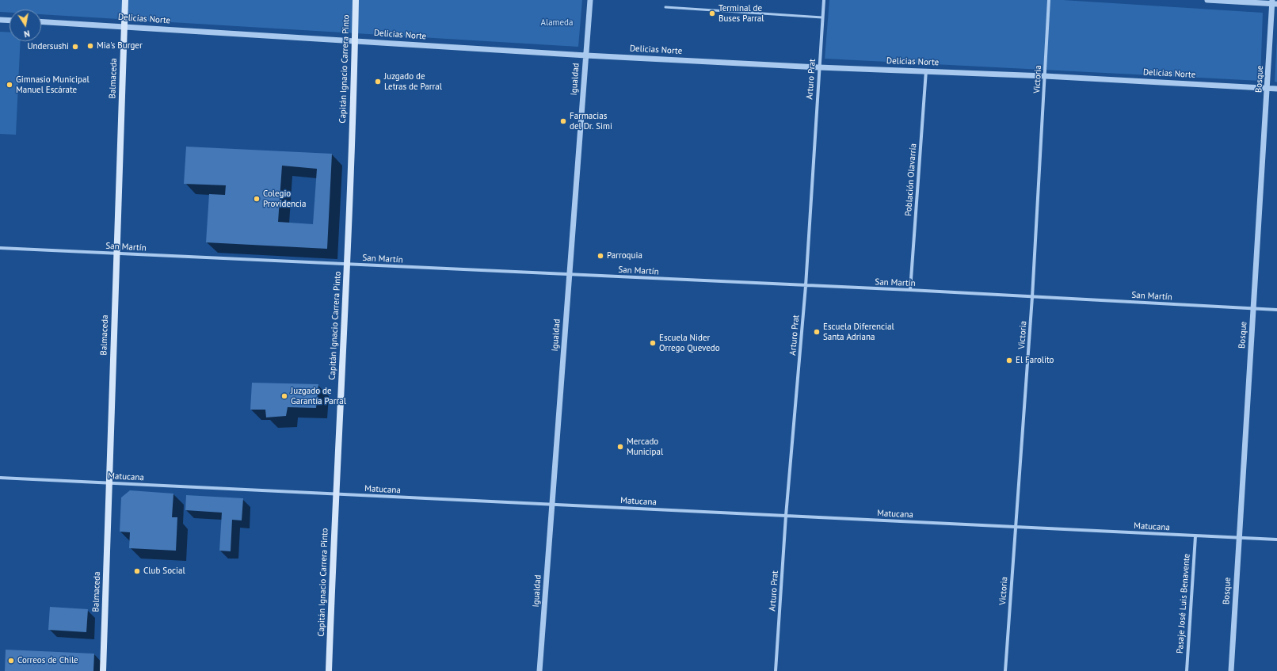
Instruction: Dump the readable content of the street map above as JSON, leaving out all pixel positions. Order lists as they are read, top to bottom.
{
  "streets": {
    "main road": ["Capitán Ignacio Carrera Pinto", "Balmaceda"],
    "street": [
      "Delicias Norte",
      "Igualdad",
      "Arturo Prat",
      "Victoria",
      "Bosque",
      "Población Olavarría",
      "San Martín",
      "Matucana",
      "Pasaje José Luis Benavente"
    ]
  },
  "crossings": [
    ["Delicias Norte", "Capitán Ignacio Carrera Pinto"],
    ["Delicias Norte", "Balmaceda"],
    ["Delicias Norte", "Igualdad"],
    ["Delicias Norte", "Arturo Prat"],
    ["Delicias Norte", "Victoria"],
    ["Delicias Norte", "Bosque"],
    ["Delicias Norte", "Población Olavarría"],
    ["Capitán Ignacio Carrera Pinto", "San Martín"],
    ["Capitán Ignacio Carrera Pinto", "Matucana"],
    ["Balmaceda", "San Martín"],
    ["Balmaceda", "Matucana"],
    ["Igualdad", "San Martín"],
    ["Igualdad", "Matucana"],
    ["Arturo Prat", "San Martín"],
    ["Arturo Prat", "Matucana"],
    ["Victoria", "San Martín"],
    ["Victoria", "Matucana"],
    ["Bosque", "San Martín"],
    ["Bosque", "Matucana"],
    ["Población Olavarría", "San Martín"],
    ["Matucana", "Pasaje José Luis Benavente"]
  ],
  "parks": ["Alameda"],
  "places": [
    "Terminal de Buses Parral",
    "Mia's Burger",
    "Undersushi",
    "Juzgado de Letras de Parral",
    "Gimnasio Municipal Manuel Escárate",
    "Farmacias del Dr. Simi",
    "Colegio Providencia",
    "Parroquia",
    "Escuela Diferencial Santa Adriana",
    "Escuela Nider Orrego Quevedo",
    "El Farolito",
    "Juzgado de Garantía Parral",
    "Mercado Municipal",
    "Club Social",
    "Correos de Chile"
  ],
  "north": "bottom"
}
